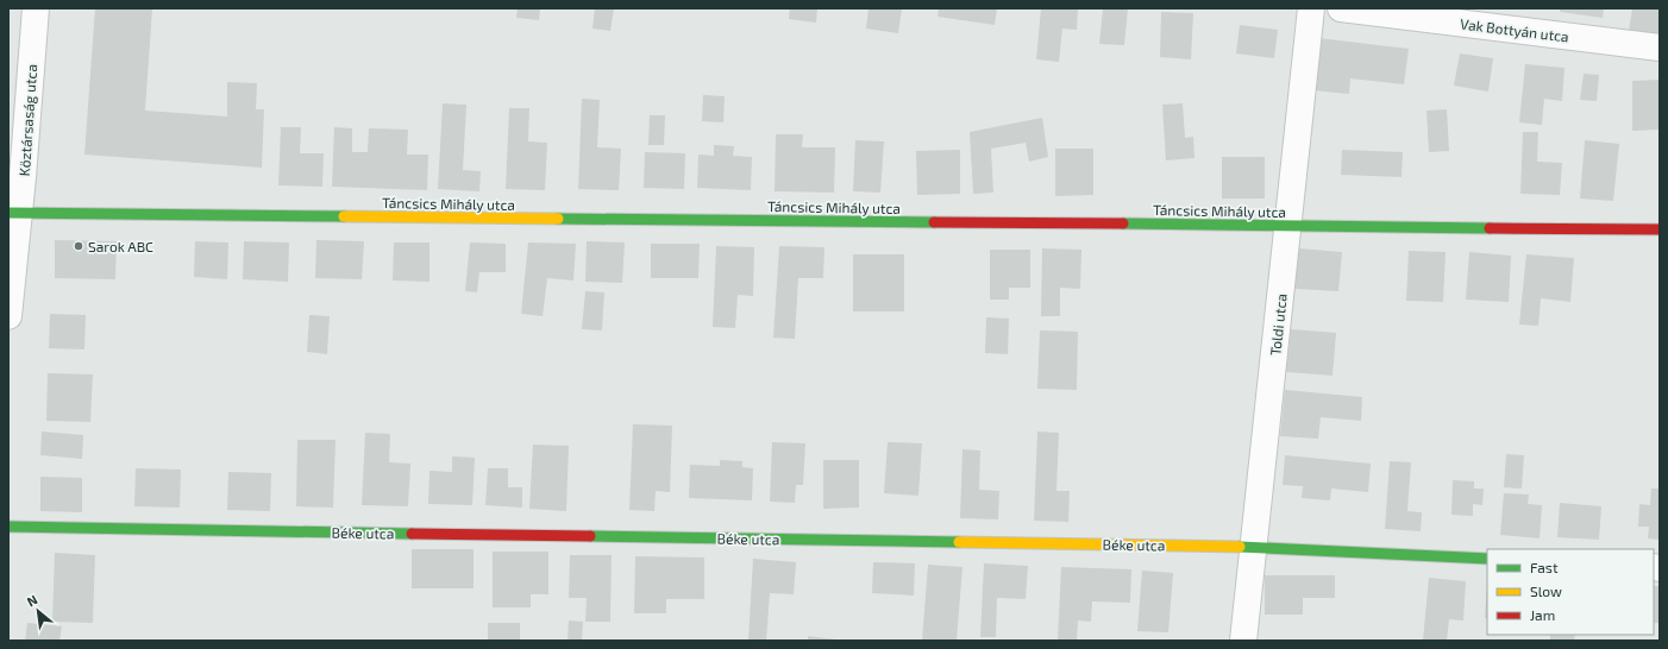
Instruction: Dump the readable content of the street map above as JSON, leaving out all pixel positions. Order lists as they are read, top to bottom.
{
  "streets": {
    "street": [
      "Vak Bottyán utca",
      "Köztársaság utca",
      "Táncsics Mihály utca",
      "Toldi utca",
      "Béke utca"
    ]
  },
  "crossings": [
    ["Köztársaság utca", "Táncsics Mihály utca"],
    ["Táncsics Mihály utca", "Toldi utca"],
    ["Toldi utca", "Béke utca"]
  ],
  "places": ["Sarok ABC"],
  "legend": ["Fast", "Slow", "Jam"],
  "north": "top left"
}
